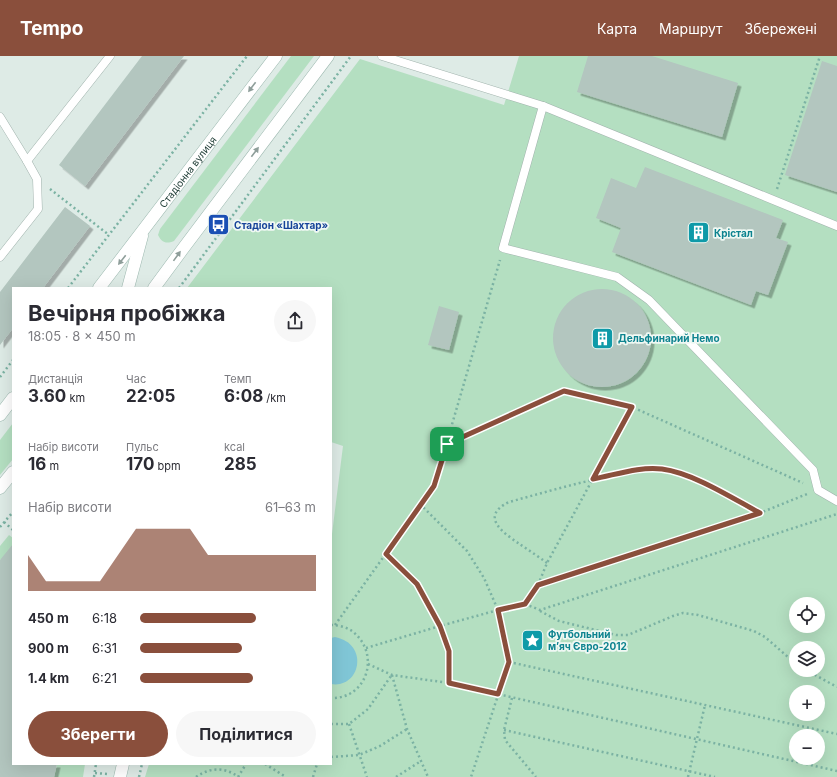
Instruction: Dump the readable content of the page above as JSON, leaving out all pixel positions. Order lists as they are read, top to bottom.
{
  "streets": {
    "street": ["Стадіонна вулиця"]
  },
  "places": {
    "bus stop": ["Стадіон «Шахтар»"],
    "building": ["Крістал", "Дельфинарий Немо"],
    "place": ["Футбольний мʼяч Євро-2012"]
  },
  "page": {
    "header": "Tempo",
    "nav": ["Карта", "Маршрут", "Збережені"],
    "heading": ["Вечірня пробіжка", "18:05 · 8 × 450 m"],
    "stats": [
      ["Дистанція", "3.60 km"],
      ["Час", "22:05"],
      ["Темп", "6:08 /km"],
      ["Набір висоти", "16 m"],
      ["Пульс", "170 bpm"],
      ["kcal", "285"]
    ],
    "chart": ["Набір висоти", "61–63 m"],
    "map_buttons": ["+", "−"],
    "list": [
      {
        "name": "450 m",
        "note": "6:18"
      },
      {
        "name": "900 m",
        "note": "6:31"
      },
      {
        "name": "1.4 km",
        "note": "6:21"
      }
    ],
    "buttons": ["Зберегти", "Поділитися"]
  }
}
